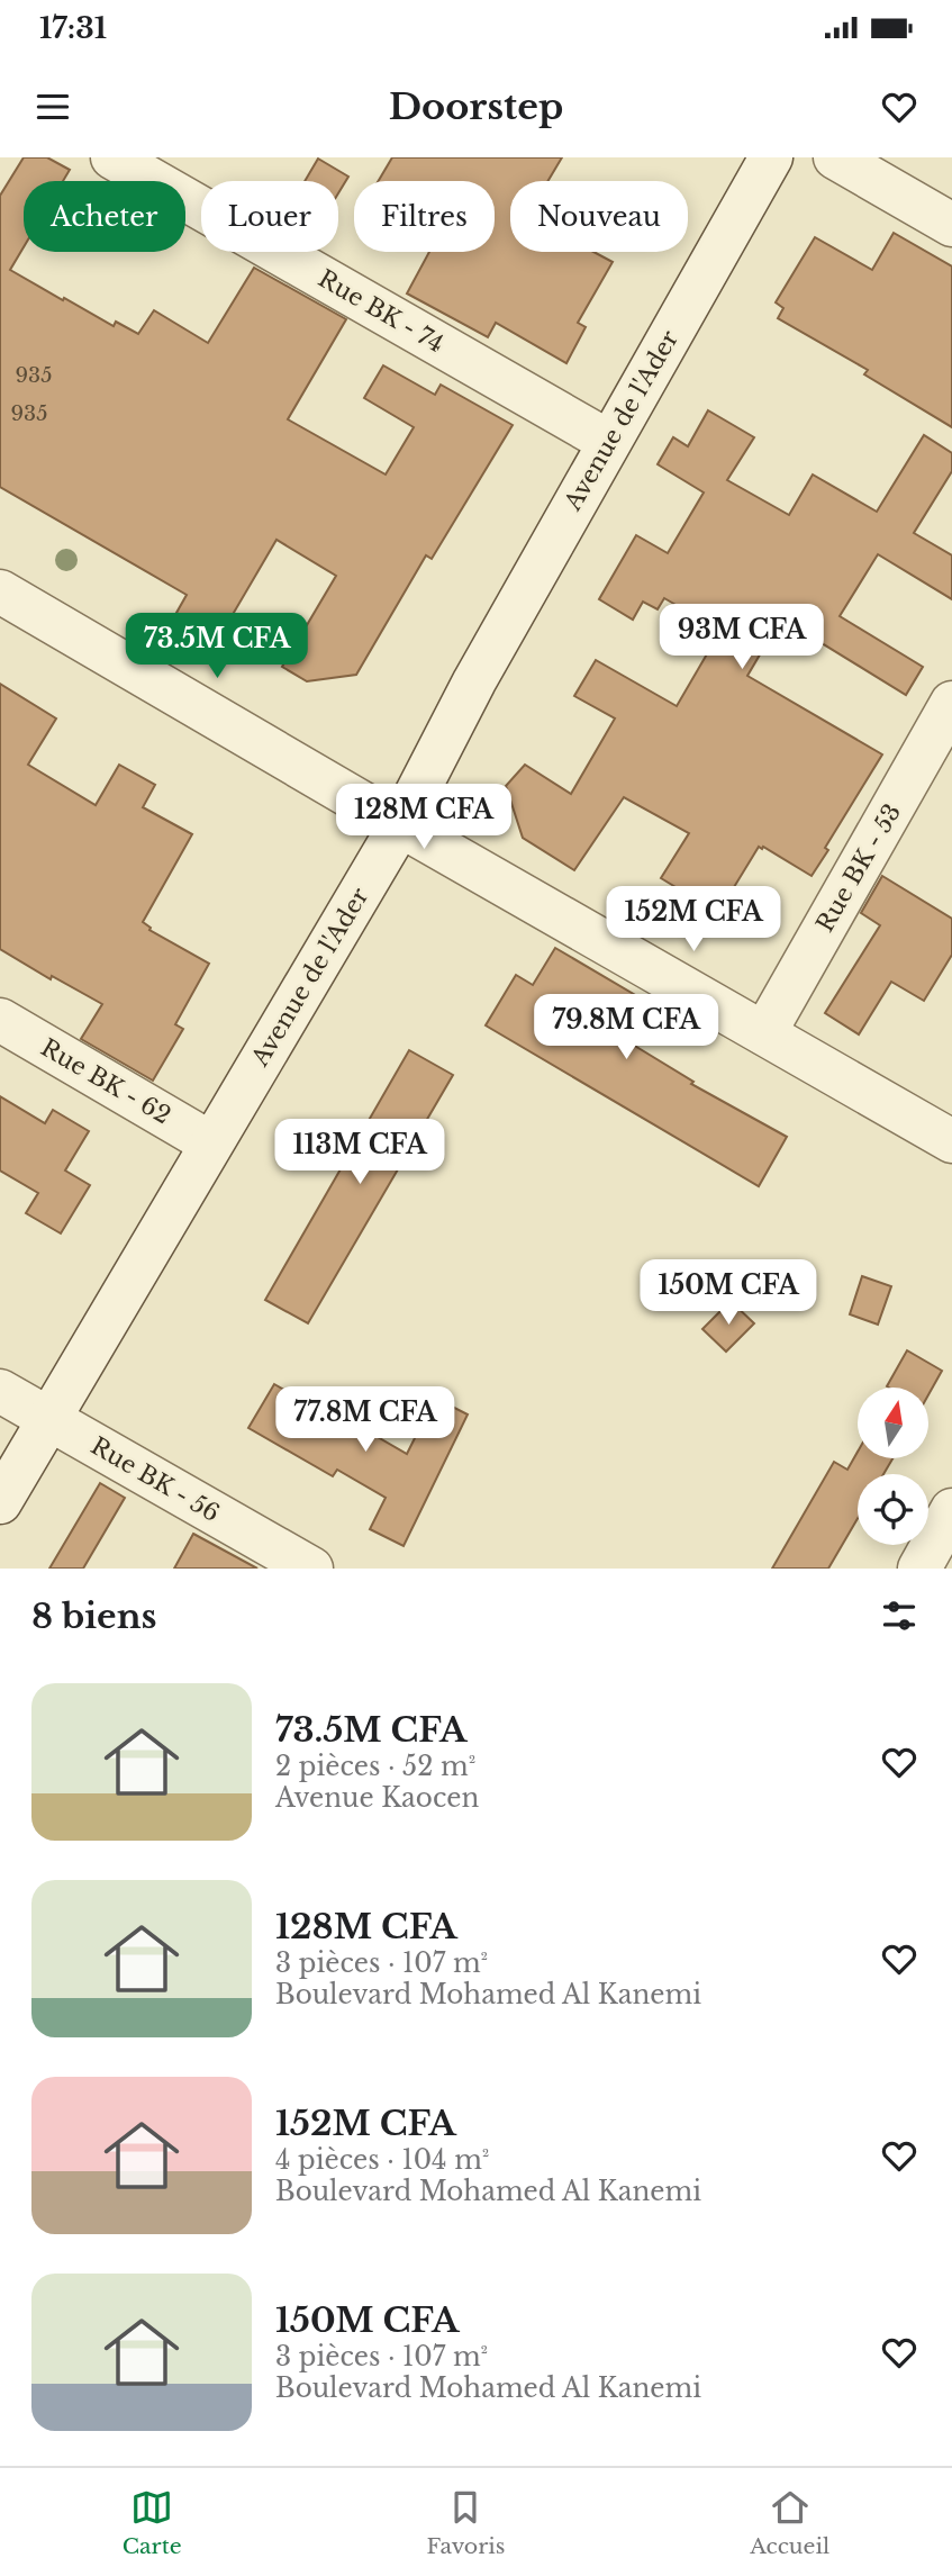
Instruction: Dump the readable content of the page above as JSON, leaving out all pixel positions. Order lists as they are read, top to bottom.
{
  "streets": {
    "street": [
      "Rue BK - 74",
      "Avenue de l'Ader",
      "Rue BK - 53",
      "Rue BK - 62",
      "Rue BK - 56"
    ]
  },
  "crossings": [
    ["Rue BK - 74", "Avenue de l'Ader"],
    ["Avenue de l'Ader", "Rue BK - 62"],
    ["Avenue de l'Ader", "Rue BK - 56"]
  ],
  "house_numbers": ["935", "935"],
  "north": "top",
  "page": {
    "status": "17:31",
    "header": "Doorstep",
    "chip": [
      "Acheter",
      "Louer",
      "Filtres",
      "Nouveau"
    ],
    "price": [
      "93M CFA",
      "73.5M CFA",
      "128M CFA",
      "152M CFA",
      "79.8M CFA",
      "113M CFA",
      "150M CFA",
      "77.8M CFA"
    ],
    "heading": "8 biens",
    "list": [
      {
        "name": "73.5M CFA",
        "note": "2 pièces · 52 m² · Avenue Kaocen"
      },
      {
        "name": "128M CFA",
        "note": "3 pièces · 107 m² · Boulevard Mohamed Al Kanemi"
      },
      {
        "name": "152M CFA",
        "note": "4 pièces · 104 m² · Boulevard Mohamed Al Kanemi"
      },
      {
        "name": "150M CFA",
        "note": "3 pièces · 107 m² · Boulevard Mohamed Al Kanemi"
      }
    ],
    "tabs": ["Carte", "Favoris", "Accueil"]
  }
}
